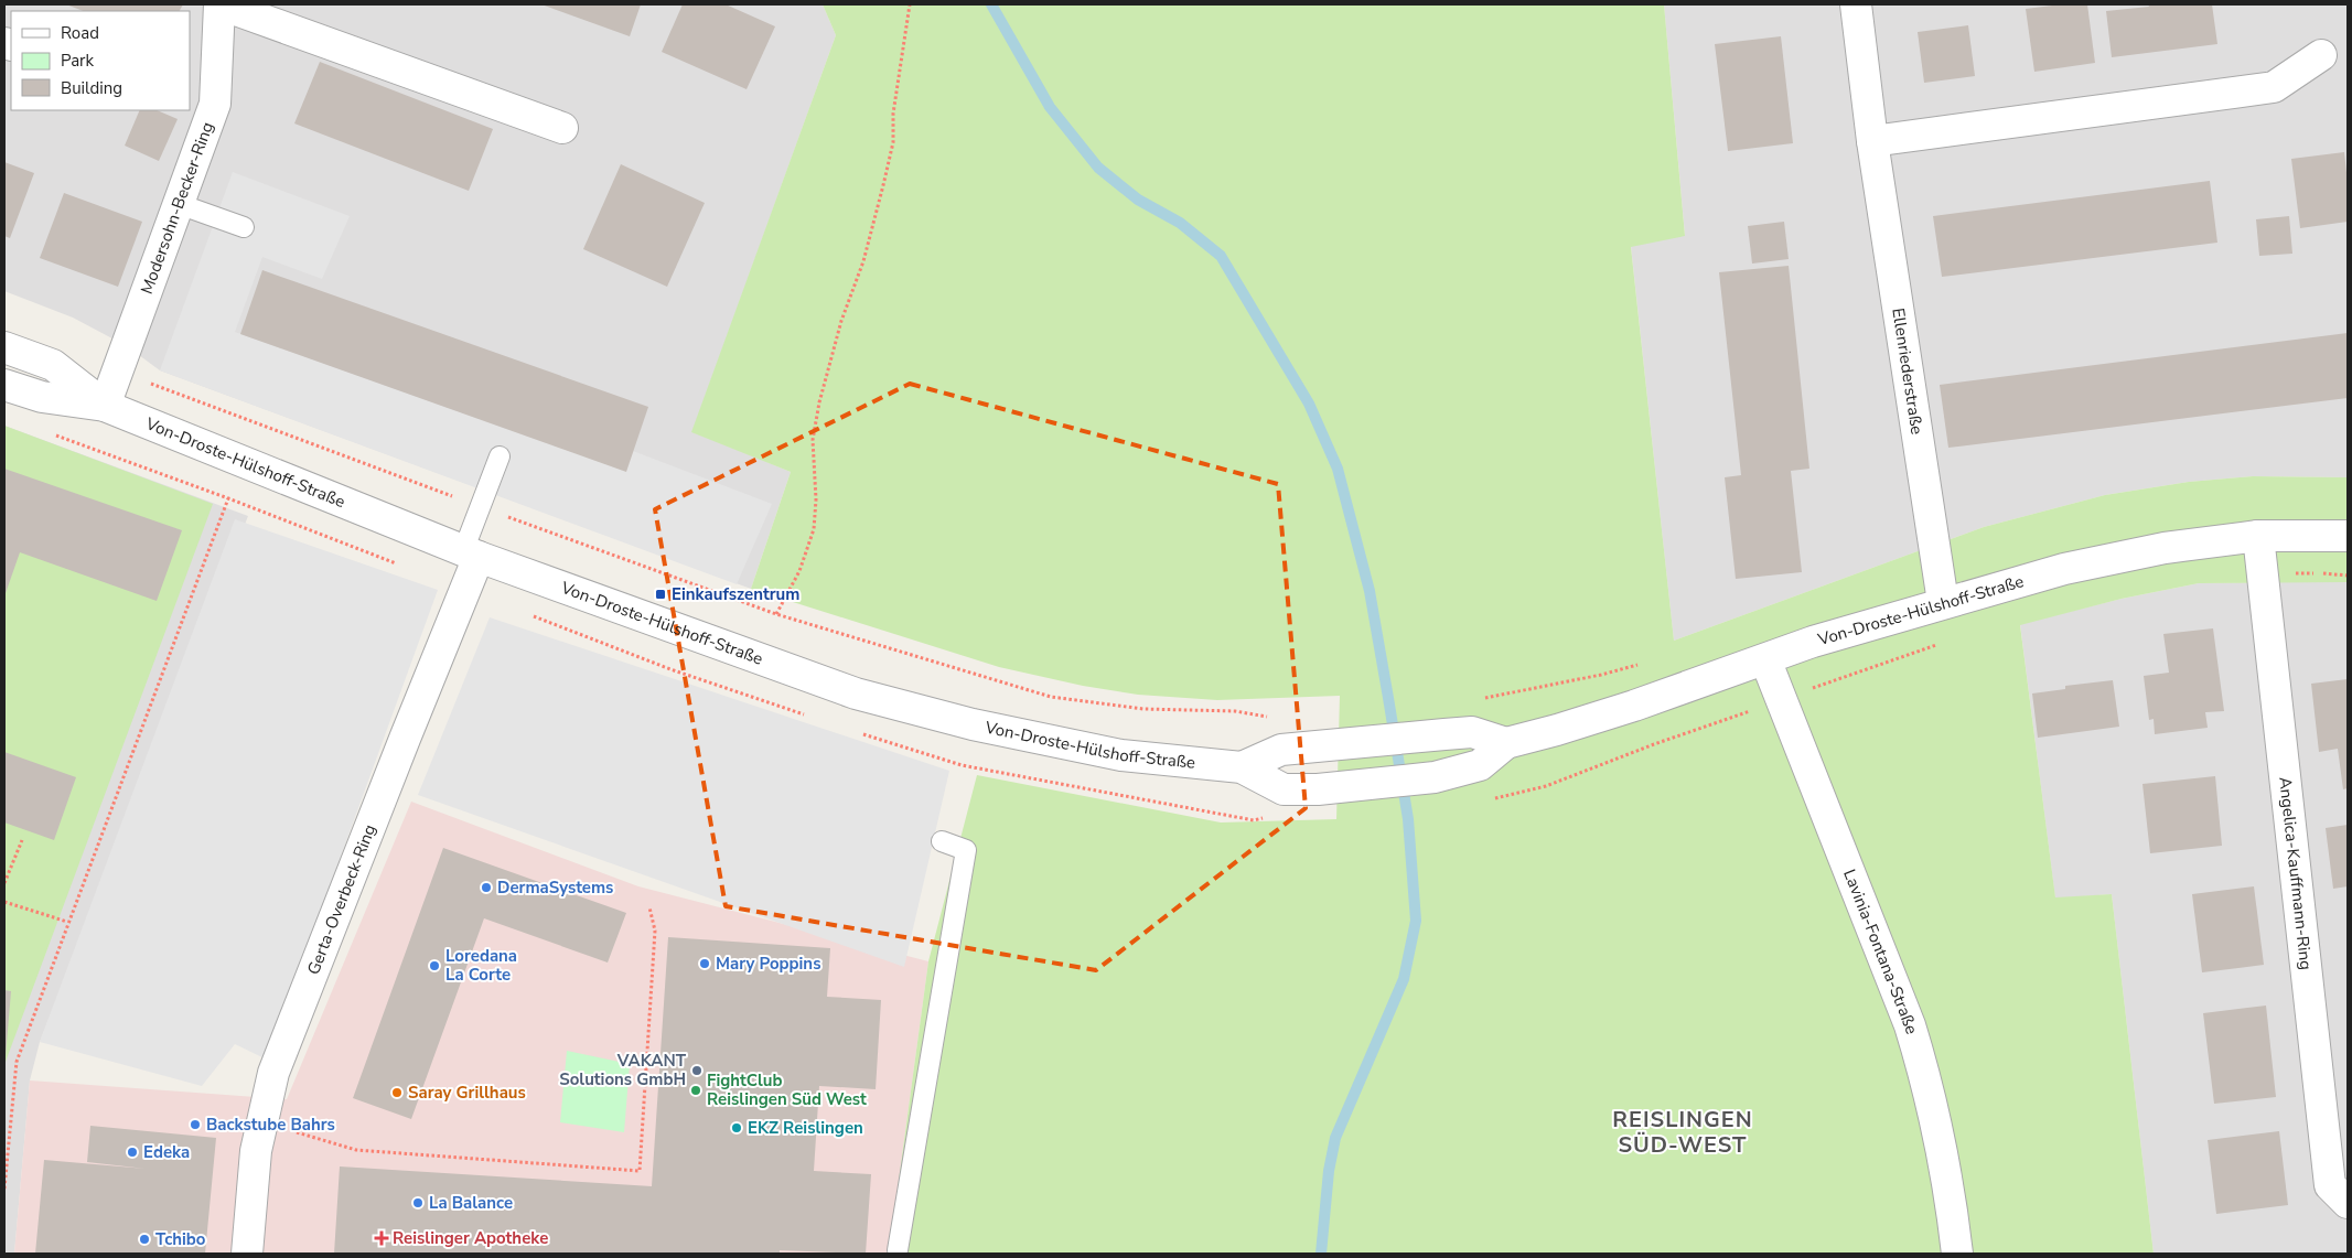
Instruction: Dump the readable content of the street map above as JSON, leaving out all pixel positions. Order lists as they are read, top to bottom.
{
  "streets": {
    "street": [
      "Modersohn-Becker-Ring",
      "Ellenriederstraße",
      "Von-Droste-Hülshoff-Straße",
      "Angelica-Kauffmann-Ring",
      "Gerta-Overbeck-Ring",
      "Lavinia-Fontana-Straße"
    ]
  },
  "crossings": [
    ["Modersohn-Becker-Ring", "Von-Droste-Hülshoff-Straße"],
    ["Ellenriederstraße", "Von-Droste-Hülshoff-Straße"],
    ["Von-Droste-Hülshoff-Straße", "Angelica-Kauffmann-Ring"],
    ["Von-Droste-Hülshoff-Straße", "Gerta-Overbeck-Ring"],
    ["Von-Droste-Hülshoff-Straße", "Lavinia-Fontana-Straße"]
  ],
  "districts": ["REISLINGEN SÜD-WEST"],
  "places": {
    "transit": ["Einkaufszentrum"],
    "other": [
      "DermaSystems",
      "Mary Poppins",
      "Loredana La Corte",
      "VAKANT Solutions GmbH",
      "FightClub Reislingen Süd West",
      "Saray Grillhaus",
      "Backstube Bahrs",
      "EKZ Reislingen",
      "Edeka",
      "La Balance",
      "Tchibo"
    ],
    "health": ["Reislinger Apotheke"]
  },
  "legend": ["Road", "Park", "Building"]
}
